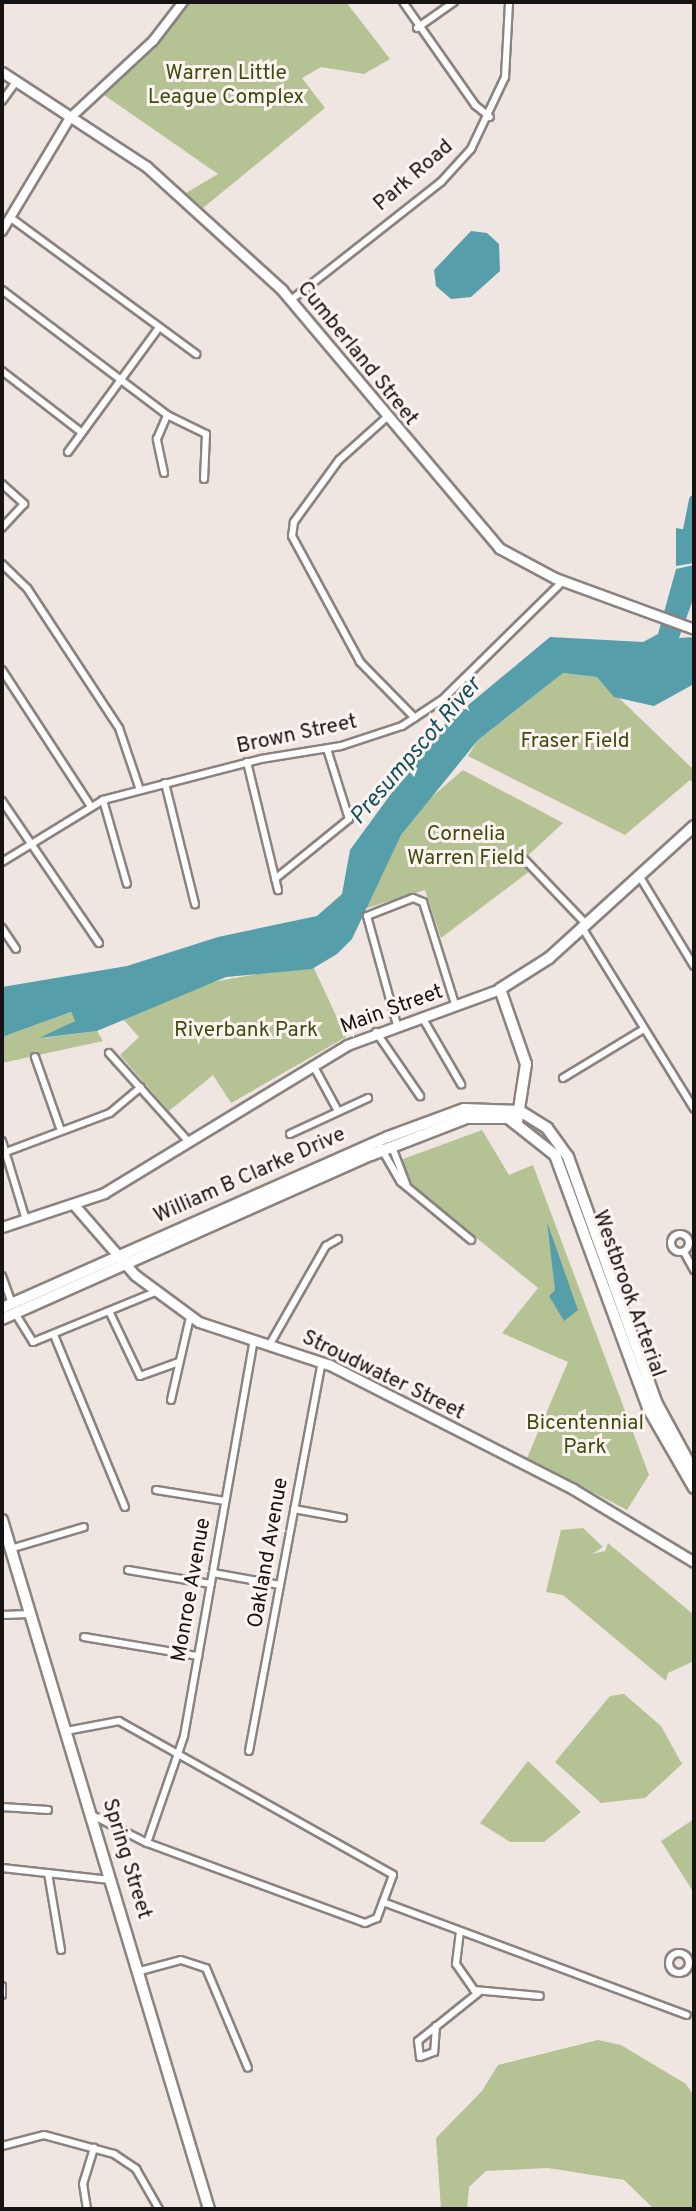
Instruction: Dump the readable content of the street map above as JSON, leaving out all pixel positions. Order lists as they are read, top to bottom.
{
  "streets": {
    "highway": ["William B Clarke Drive", "Westbrook Arterial"],
    "main road": [
      "Cumberland Street",
      "Main Street",
      "Stroudwater Street",
      "Spring Street"
    ],
    "street": [
      "Park Road",
      "Brown Street",
      "Oakland Avenue",
      "Monroe Avenue"
    ]
  },
  "crossings": [
    ["Park Road", "Cumberland Street"],
    ["Cumberland Street", "Brown Street"],
    ["Main Street", "Stroudwater Street"],
    ["William B Clarke Drive", "Westbrook Arterial"],
    ["William B Clarke Drive", "Stroudwater Street"],
    ["Stroudwater Street", "Oakland Avenue"],
    ["Stroudwater Street", "Monroe Avenue"]
  ],
  "water": ["Presumpscot River"],
  "parks": [
    "Warren Little League Complex",
    "Fraser Field",
    "Cornelia Warren Field",
    "Riverbank Park",
    "Bicentennial Park"
  ]
}
